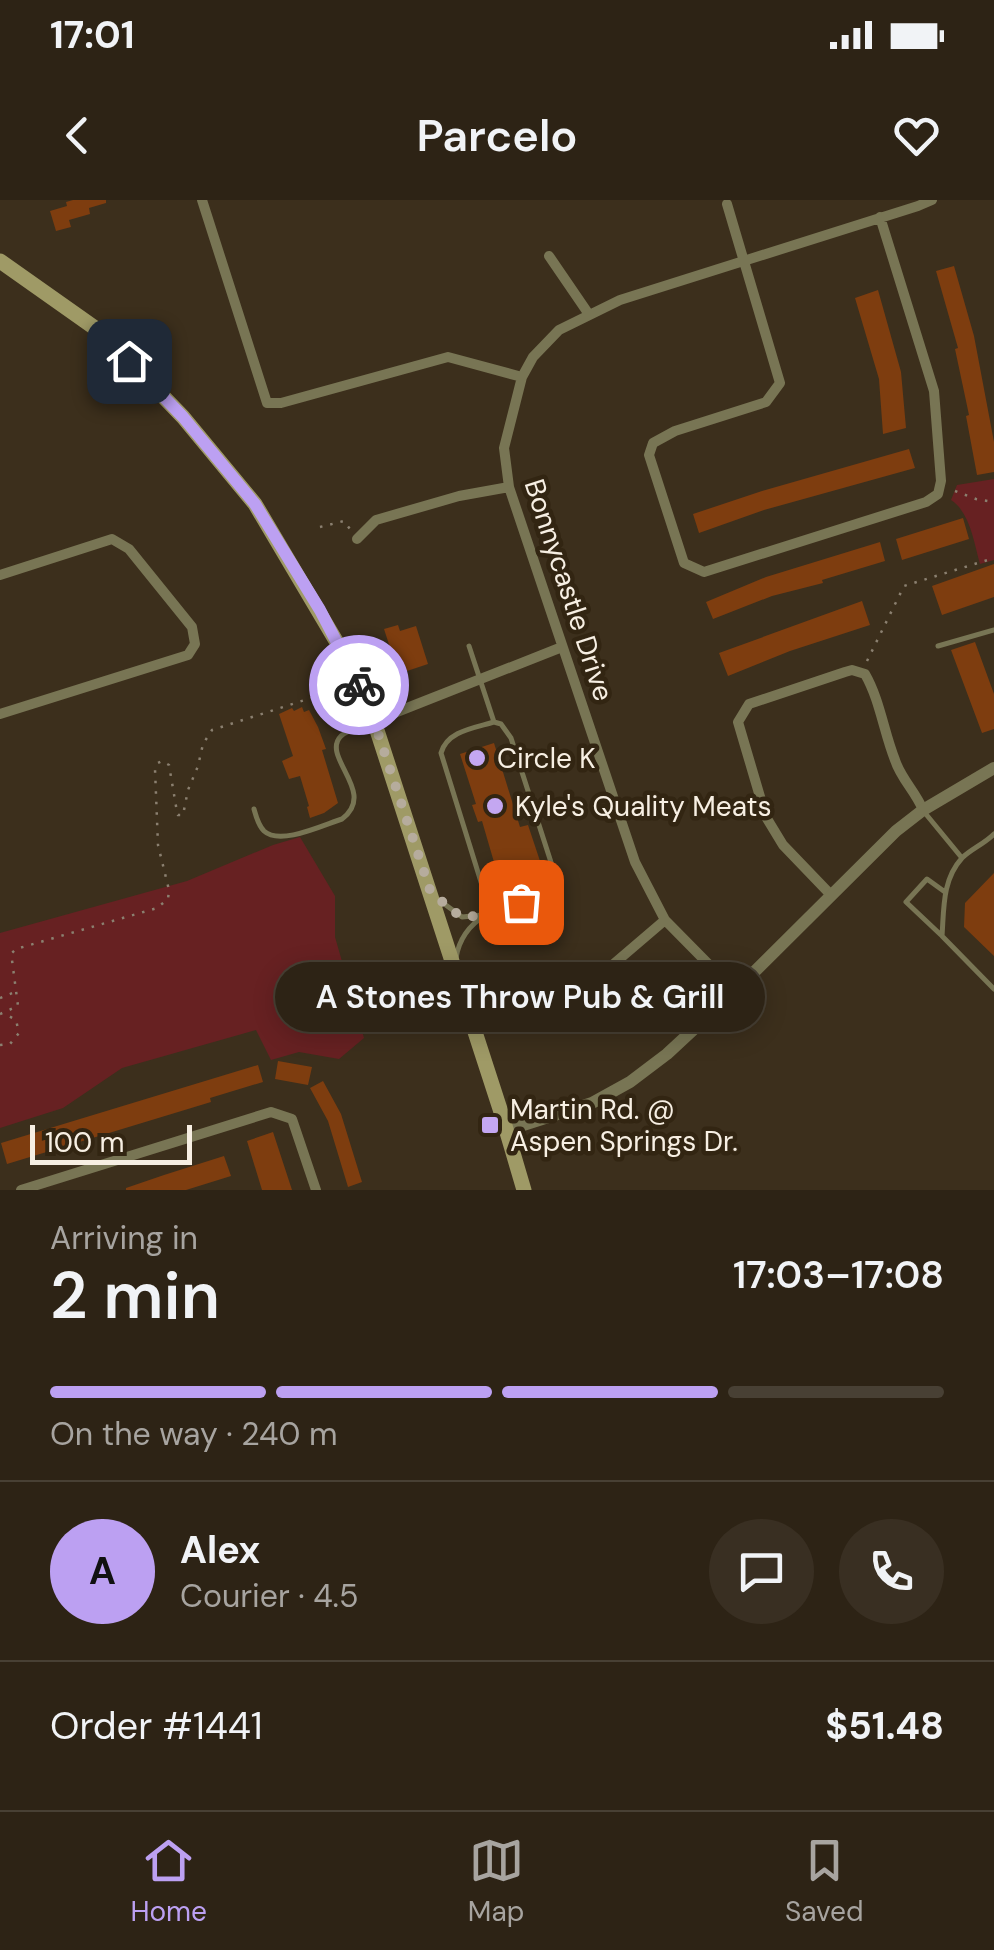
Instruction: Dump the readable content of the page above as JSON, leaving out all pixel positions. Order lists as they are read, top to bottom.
{
  "streets": {
    "street": ["Bonnycastle Drive"]
  },
  "places": {
    "other": ["Circle K", "Kyle's Quality Meats", "A Stones Throw Pub & Grill"],
    "transit": ["Martin Rd. @ Aspen Springs Dr."]
  },
  "scale_bar": "100 m",
  "page": {
    "status": "17:01",
    "header": "Parcelo",
    "bubble": "A Stones Throw Pub & Grill",
    "scale": "100 m",
    "heading": ["2 min", "Arriving in", "17:03–17:08"],
    "panel": [
      "Alex",
      "Courier · 4.5",
      "Order #1441",
      "$51.48"
    ],
    "bar": "On the way · 240 m",
    "round": "A",
    "tabs": ["Home", "Map", "Saved"]
  }
}
